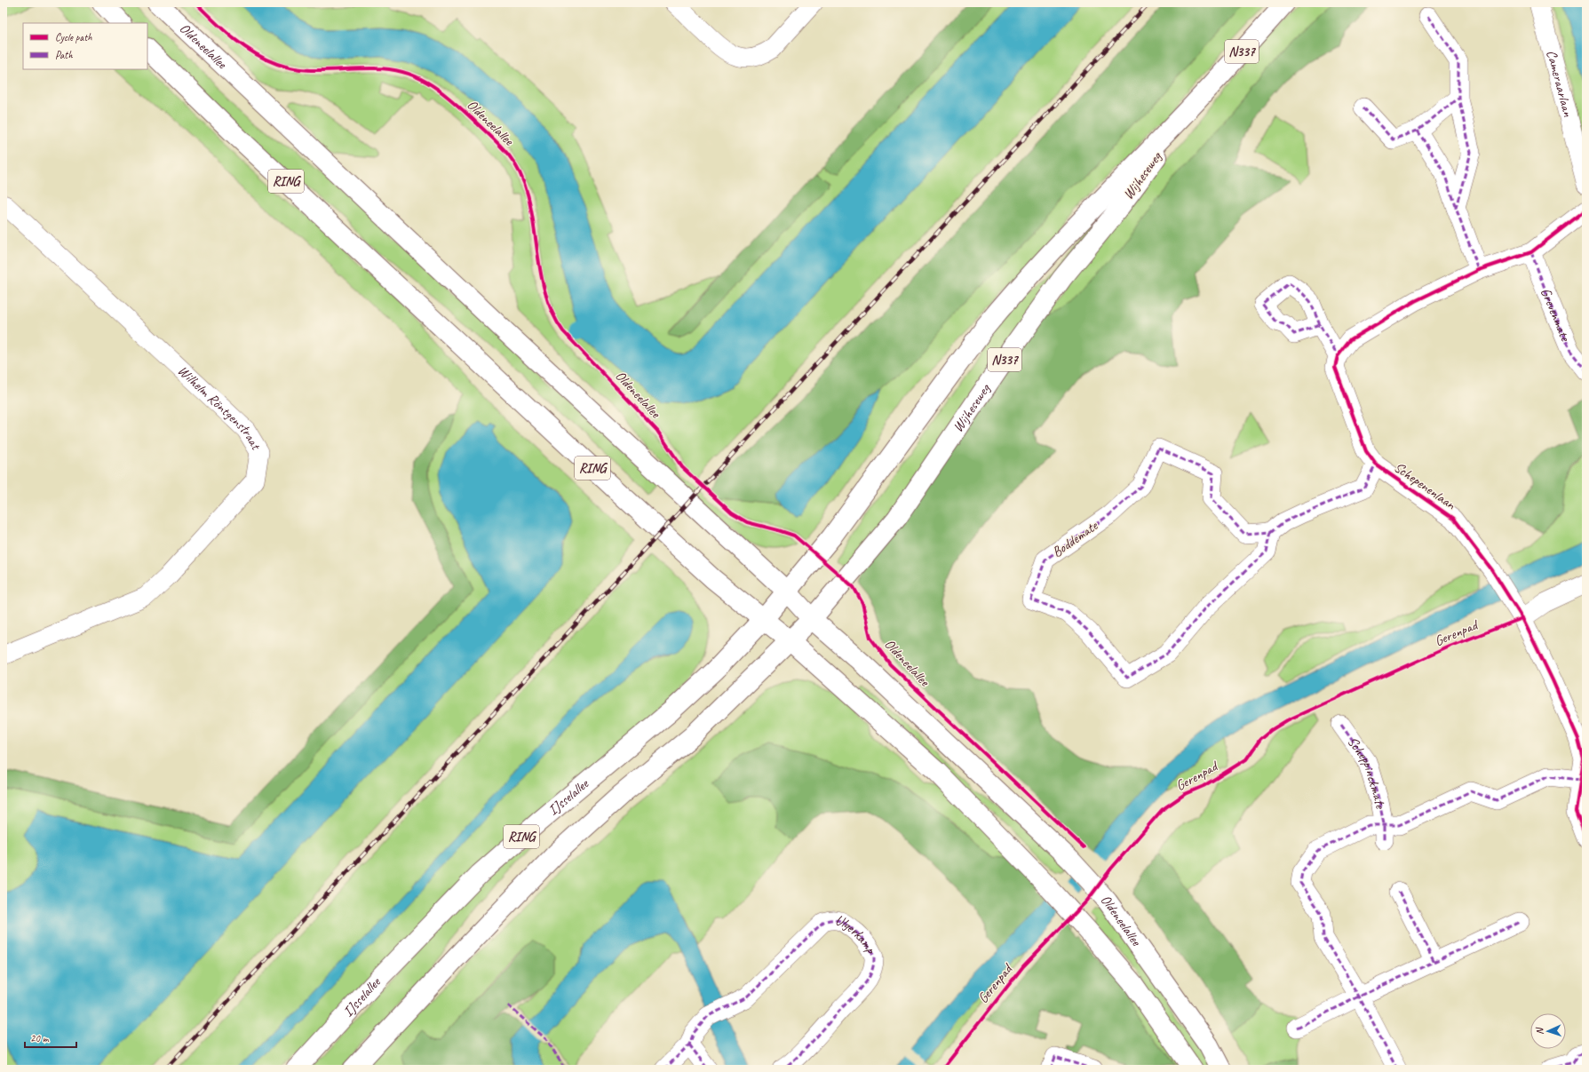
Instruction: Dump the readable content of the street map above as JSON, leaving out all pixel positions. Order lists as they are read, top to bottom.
{
  "streets": {
    "main road": [
      "Oldeneelallee",
      "N337",
      "Wijheseweg",
      "RING",
      "IJsselallee"
    ],
    "street": [
      "Cameraarlaan",
      "Grevenmate",
      "Wilhelm Röntgenstraat",
      "Schepenenlaan",
      "Boddemate",
      "Scheppinckmate",
      "Ulgerkamp"
    ],
    "cycle path": ["Gerenpad"]
  },
  "crossings": [
    ["Oldeneelallee", "Wijheseweg"],
    ["Oldeneelallee", "RING"],
    ["Oldeneelallee", "IJsselallee"],
    ["Wijheseweg", "RING"],
    ["Wijheseweg", "IJsselallee"],
    ["Schepenenlaan", "Scheppinckmate"]
  ],
  "legend": ["Cycle path", "Path"],
  "scale_bar": "20 m",
  "north": "left"
}
